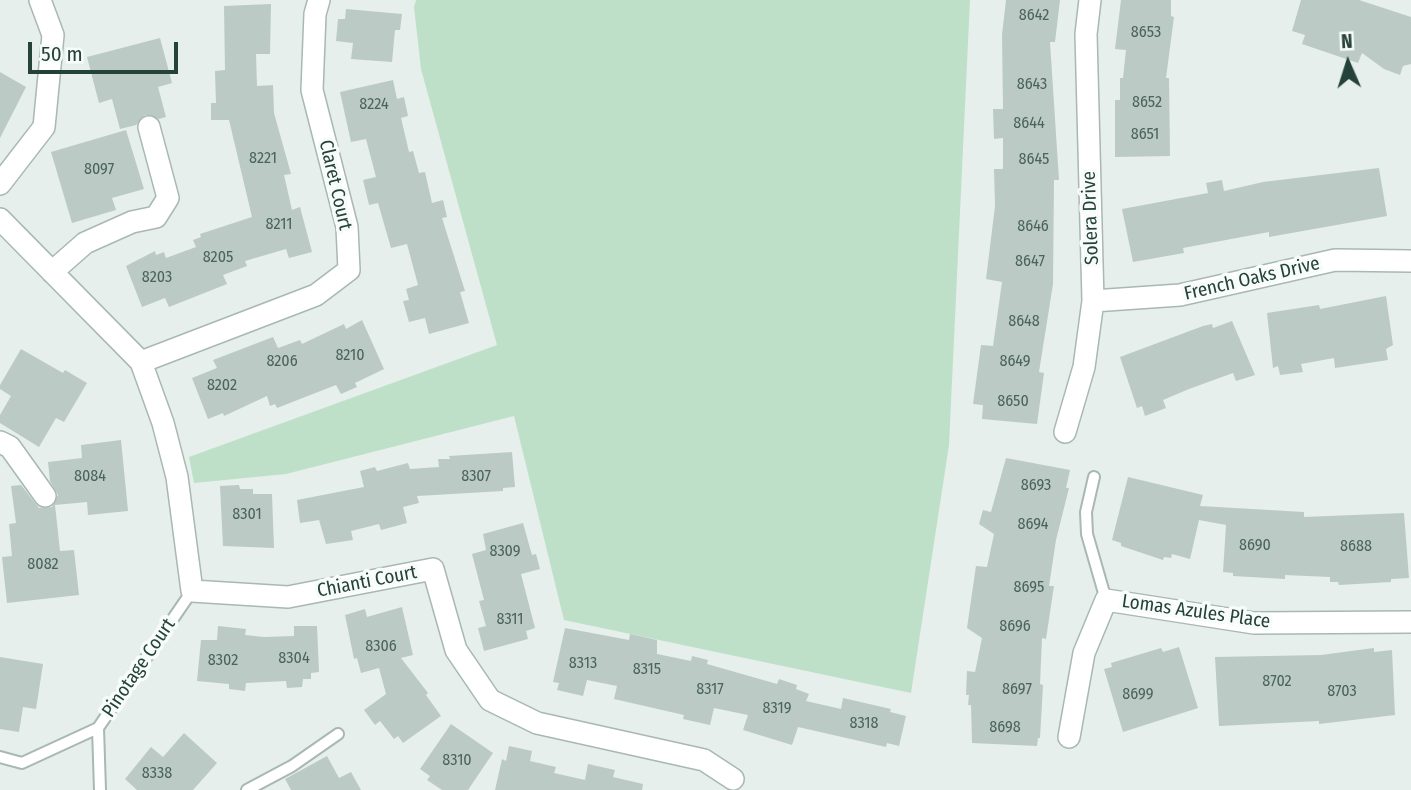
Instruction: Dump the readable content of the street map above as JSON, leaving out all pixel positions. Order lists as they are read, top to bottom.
{
  "streets": {
    "street": [
      "Claret Court",
      "Solera Drive",
      "French Oaks Drive",
      "Chianti Court",
      "Lomas Azules Place"
    ],
    "lane": ["Pinotage Court"]
  },
  "crossings": [
    ["Solera Drive", "French Oaks Drive"],
    ["Chianti Court", "Pinotage Court"]
  ],
  "house_numbers": [
    "8642",
    "8653",
    "8643",
    "8652",
    "8224",
    "8644",
    "8651",
    "8221",
    "8645",
    "8097",
    "8211",
    "8646",
    "8205",
    "8647",
    "8203",
    "8648",
    "8210",
    "8206",
    "8649",
    "8202",
    "8650",
    "8084",
    "8307",
    "8693",
    "8301",
    "8694",
    "8690",
    "8688",
    "8309",
    "8082",
    "8695",
    "8311",
    "8696",
    "8306",
    "8304",
    "8302",
    "8313",
    "8315",
    "8702",
    "8317",
    "8697",
    "8703",
    "8699",
    "8319",
    "8318",
    "8698",
    "8310",
    "8338"
  ],
  "scale_bar": "50 m",
  "north": "top"
}
